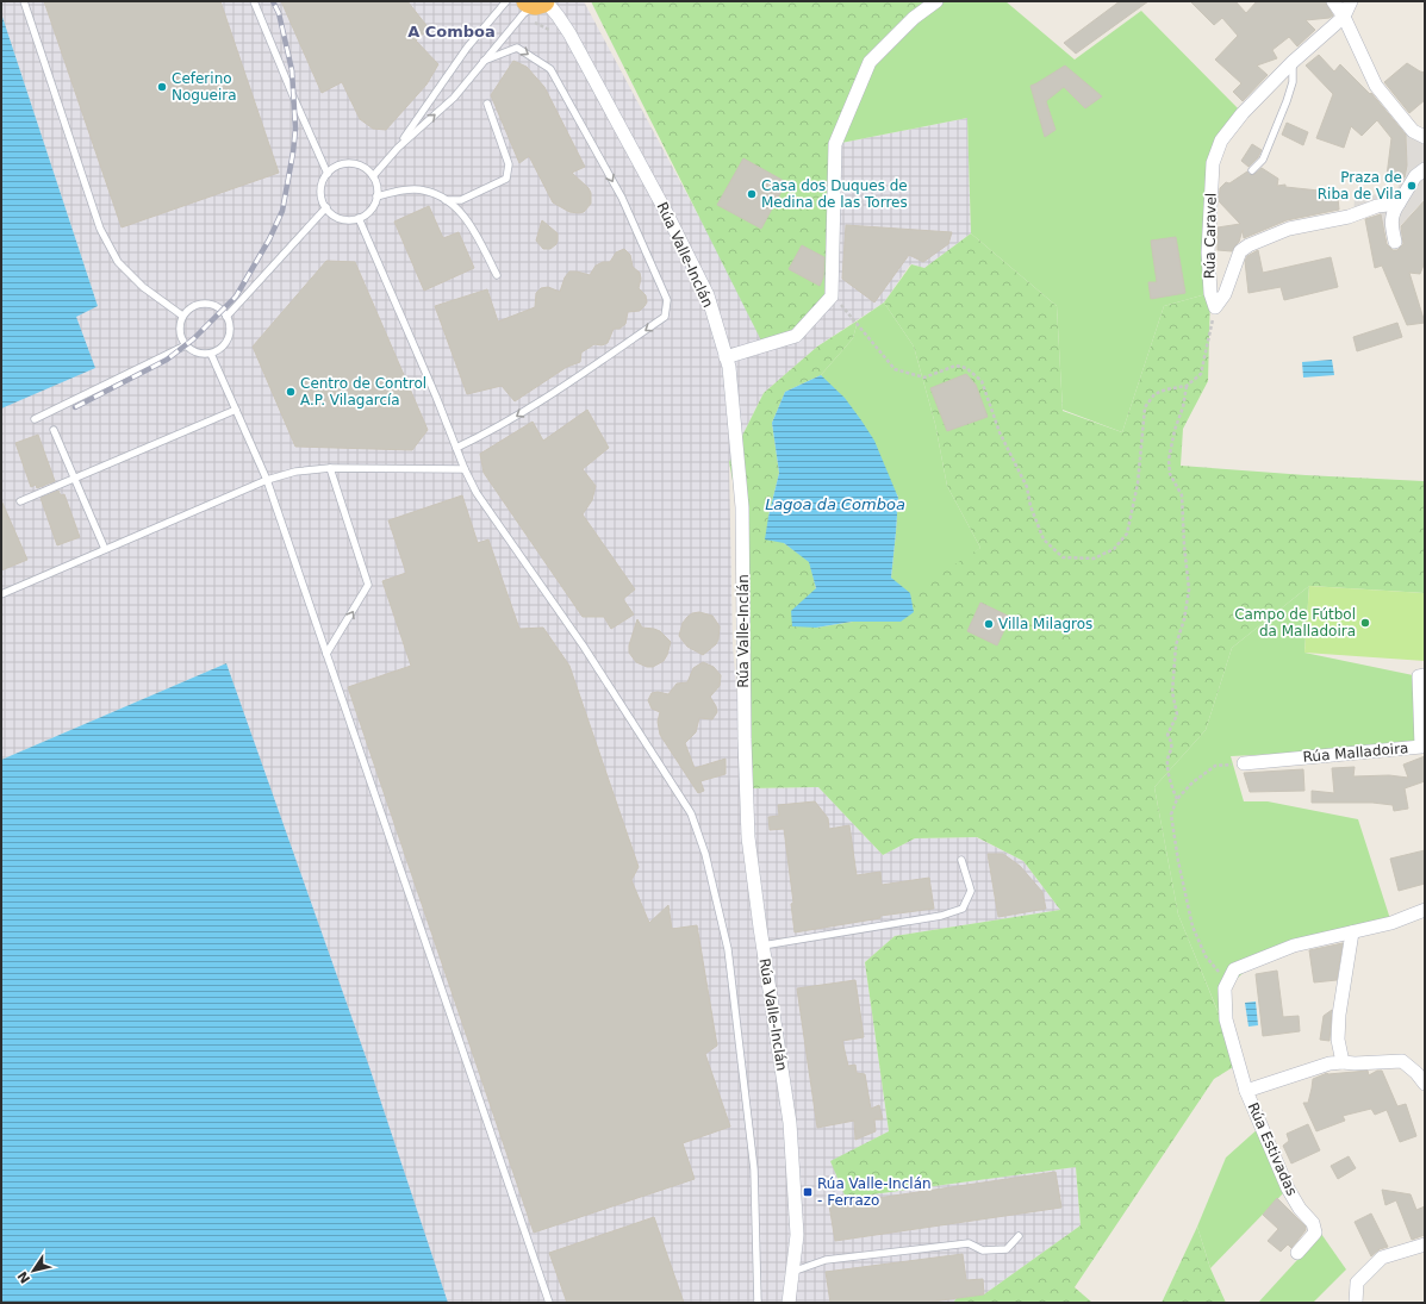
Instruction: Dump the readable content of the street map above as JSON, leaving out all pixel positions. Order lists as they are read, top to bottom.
{
  "streets": {
    "street": [
      "Rúa Caravel",
      "Rúa Valle-Inclán",
      "Rúa Malladoira",
      "Rúa Estivadas"
    ]
  },
  "districts": ["A Comboa"],
  "water": ["Lagoa da Comboa"],
  "places": {
    "other": [
      "Ceferino Nogueira",
      "Praza de Riba de Vila",
      "Casa dos Duques de Medina de las Torres",
      "Centro de Control A.P. Vilagarcía",
      "Campo de Fútbol da Malladoira",
      "Villa Milagros"
    ],
    "transit": ["Rúa Valle-Inclán - Ferrazo"]
  },
  "north": "bottom left"
}
